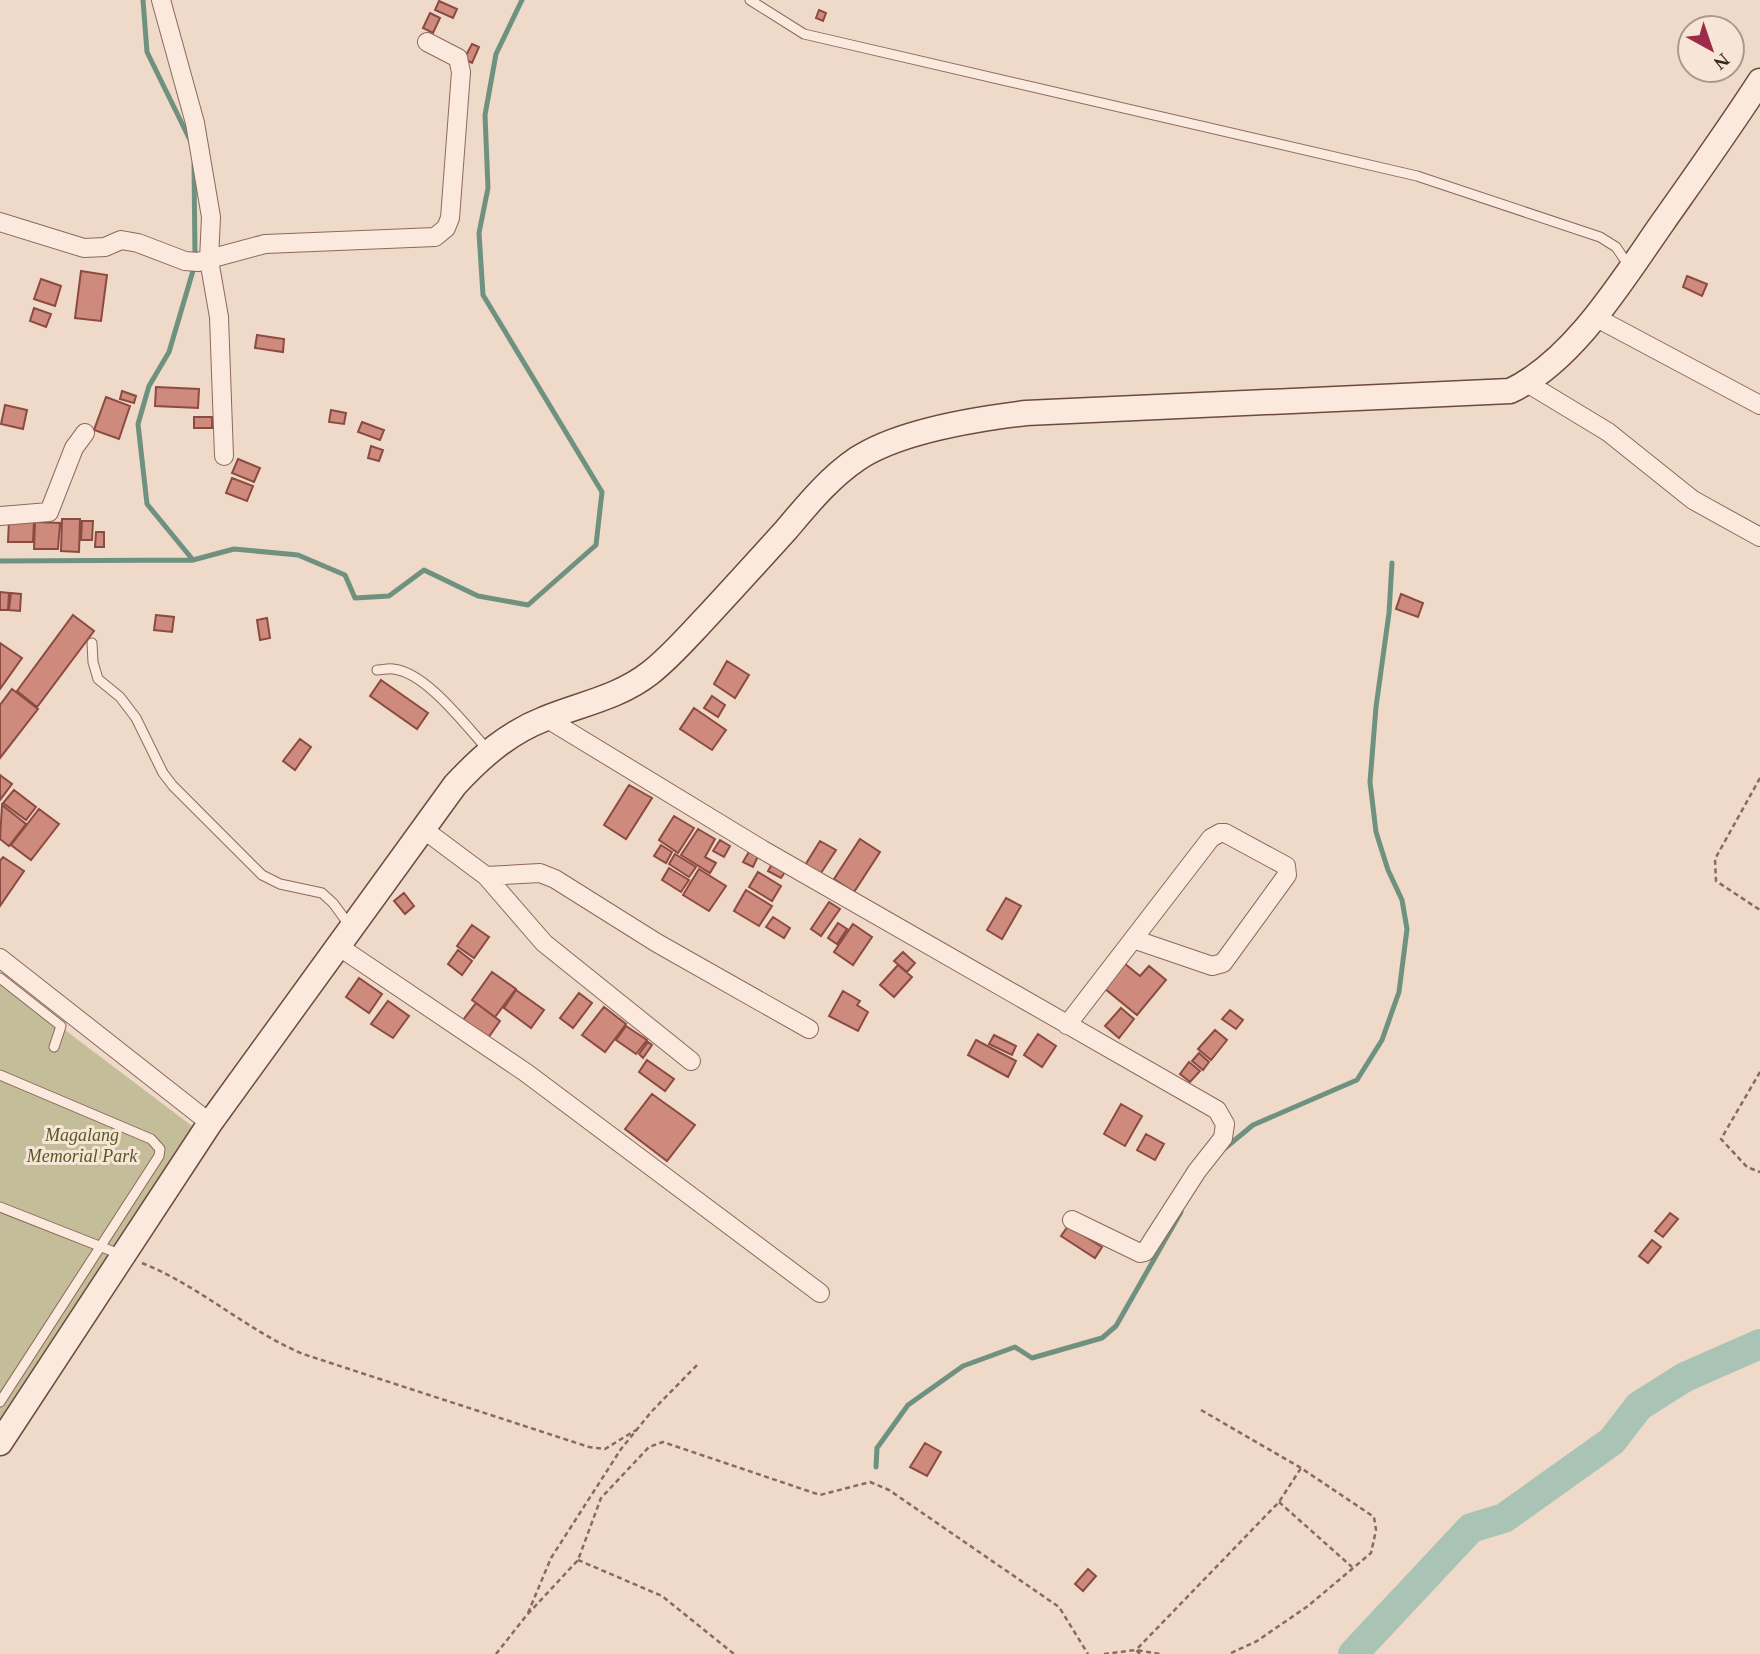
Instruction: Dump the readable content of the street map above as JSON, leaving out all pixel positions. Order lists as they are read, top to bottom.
{
  "parks": ["Magalang Memorial Park"],
  "north": "bottom right"
}
